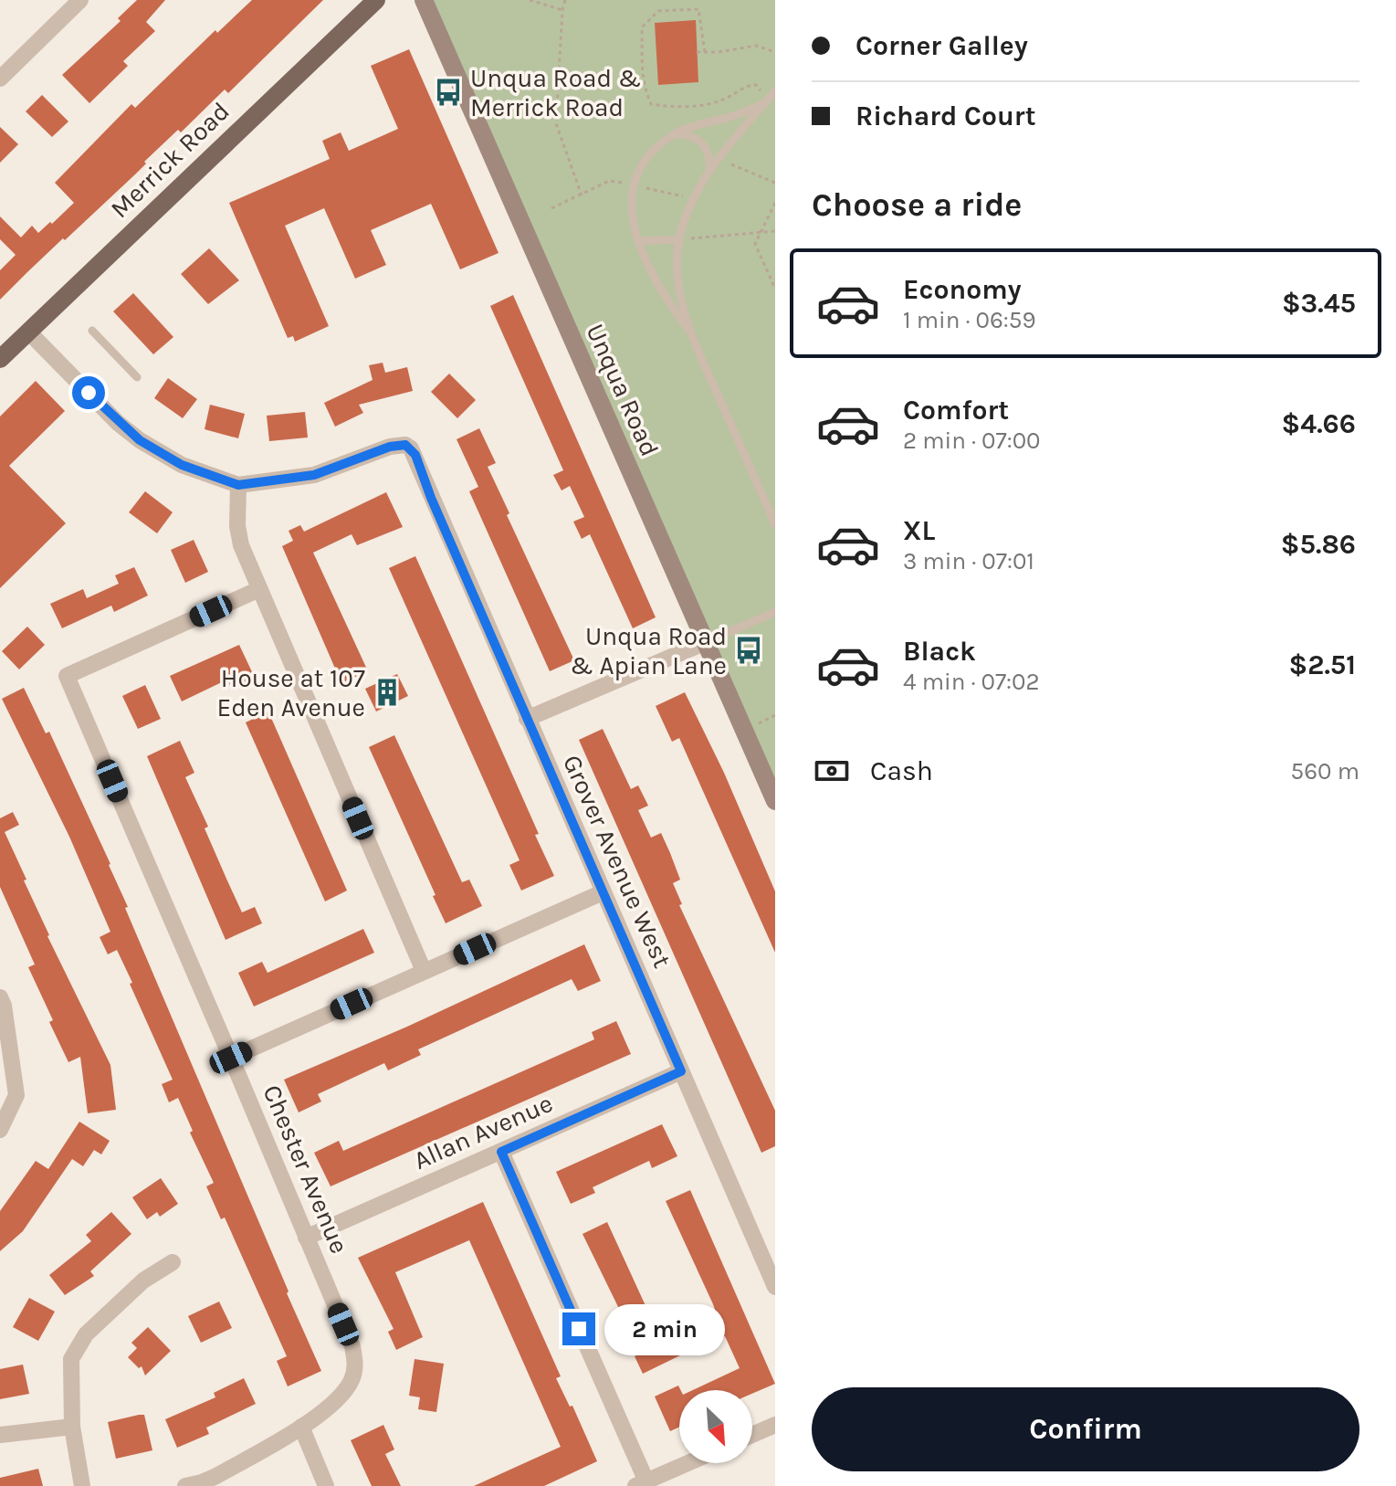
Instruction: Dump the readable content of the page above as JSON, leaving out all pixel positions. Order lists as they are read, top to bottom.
{
  "streets": {
    "main road": ["Merrick Road"],
    "street": [
      "Unqua Road",
      "Grover Avenue West",
      "Allan Avenue",
      "Chester Avenue"
    ]
  },
  "crossings": [
    ["Grover Avenue West", "Allan Avenue"],
    ["Allan Avenue", "Chester Avenue"]
  ],
  "places": {
    "bus stop": ["Unqua Road & Merrick Road", "Unqua Road & Apian Lane"],
    "building": ["House at 107 Eden Avenue"]
  },
  "north": "bottom right",
  "page": {
    "banner": ["Corner Galley", "Richard Court"],
    "heading": "Choose a ride",
    "list": [
      {
        "name": "Economy",
        "note": "1 min · 06:59",
        "value": "$3.45"
      },
      {
        "name": "Comfort",
        "note": "2 min · 07:00",
        "value": "$4.66"
      },
      {
        "name": "XL",
        "note": "3 min · 07:01",
        "value": "$5.86"
      },
      {
        "name": "Black",
        "note": "4 min · 07:02",
        "value": "$2.51"
      }
    ],
    "pay": ["Cash", "560 m"],
    "bubble": "2 min",
    "buttons": "Confirm"
  }
}
